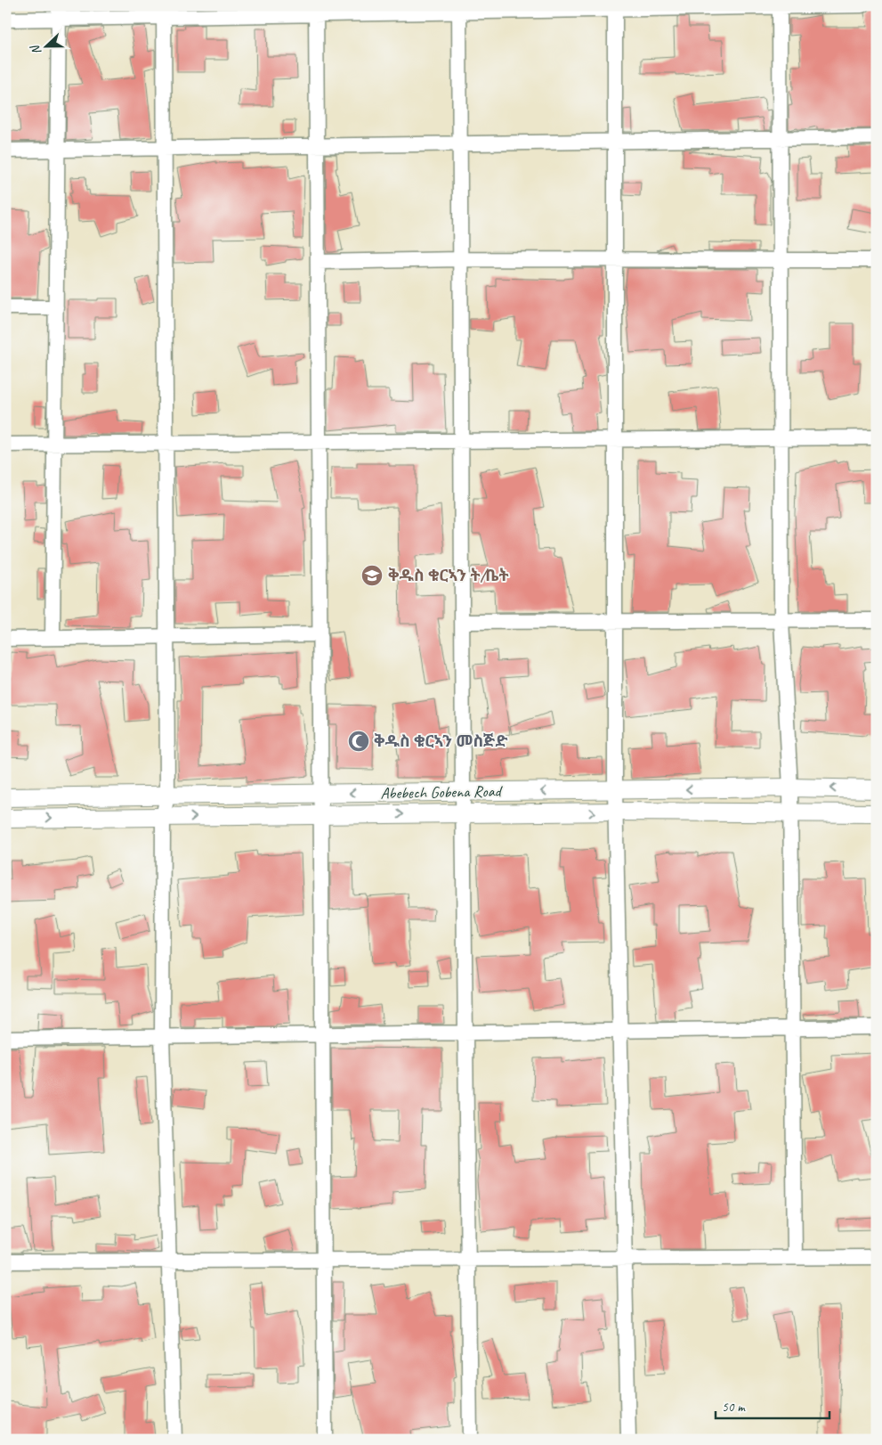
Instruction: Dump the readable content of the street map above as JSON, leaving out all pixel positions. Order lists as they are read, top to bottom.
{
  "streets": {
    "street": ["Abebech Gobena Road"]
  },
  "places": {
    "school or university": ["ቅዱስ ቁርኣን ት/ቤት"],
    "mosque": ["ቅዱስ ቁርኣን መስጅድ"]
  },
  "scale_bar": "50 m",
  "north": "left"
}
